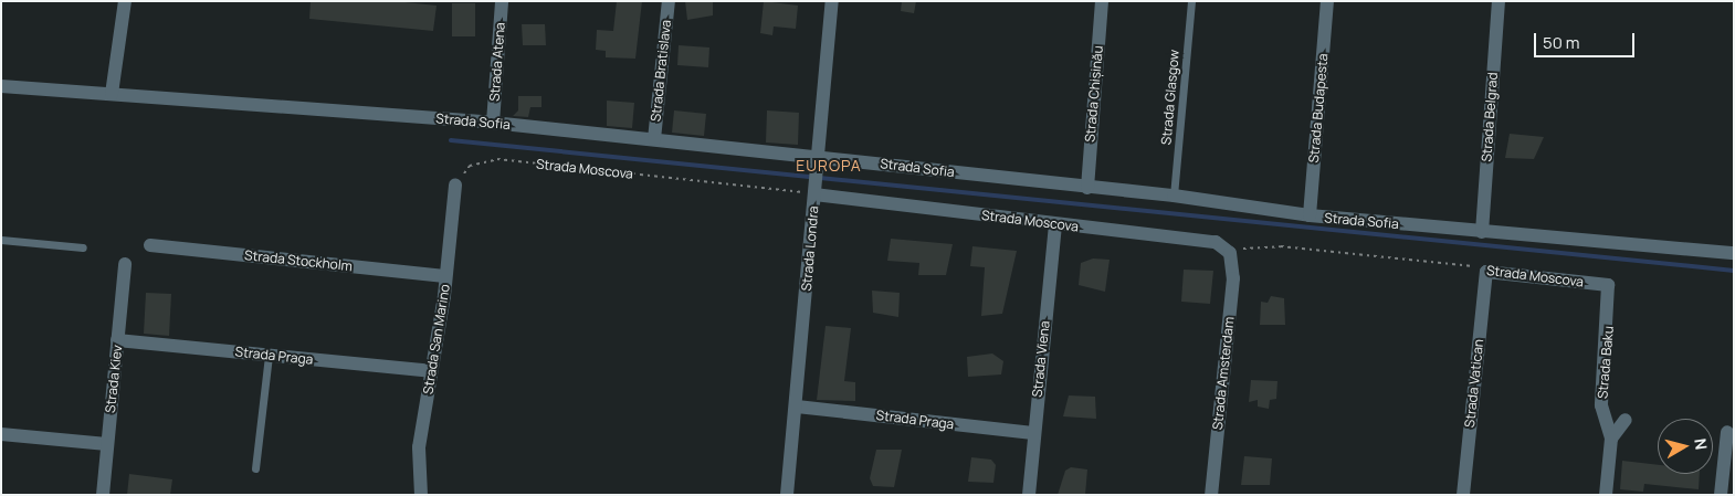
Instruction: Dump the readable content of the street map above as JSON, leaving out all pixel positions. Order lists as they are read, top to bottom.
{
  "streets": {
    "street": [
      "Strada Atena",
      "Strada Bratislava",
      "Strada Chișinău",
      "Strada Budapesta",
      "Strada Belgrad",
      "Strada Sofia",
      "Strada Moscova",
      "Strada Londra",
      "Strada Stockholm",
      "Strada San Marino",
      "Strada Praga",
      "Strada Viena",
      "Strada Baku",
      "Strada Amsterdam",
      "Strada Kiev",
      "Strada Vatican"
    ],
    "lane": ["Strada Glasgow"]
  },
  "crossings": [
    ["Strada Atena", "Strada Sofia"],
    ["Strada Bratislava", "Strada Sofia"],
    ["Strada Chișinău", "Strada Sofia"],
    ["Strada Glasgow", "Strada Sofia"],
    ["Strada Budapesta", "Strada Sofia"],
    ["Strada Belgrad", "Strada Sofia"],
    ["Strada Sofia", "Strada Londra"],
    ["Strada Moscova", "Strada Londra"],
    ["Strada Moscova", "Strada San Marino"],
    ["Strada Moscova", "Strada Viena"],
    ["Strada Moscova", "Strada Baku"],
    ["Strada Moscova", "Strada Amsterdam"],
    ["Strada Moscova", "Strada Vatican"],
    ["Strada Londra", "Strada Praga"],
    ["Strada Stockholm", "Strada San Marino"],
    ["Strada San Marino", "Strada Praga"],
    ["Strada Praga", "Strada Viena"],
    ["Strada Praga", "Strada Kiev"]
  ],
  "districts": ["EUROPA"],
  "scale_bar": "50 m",
  "north": "right"
}
